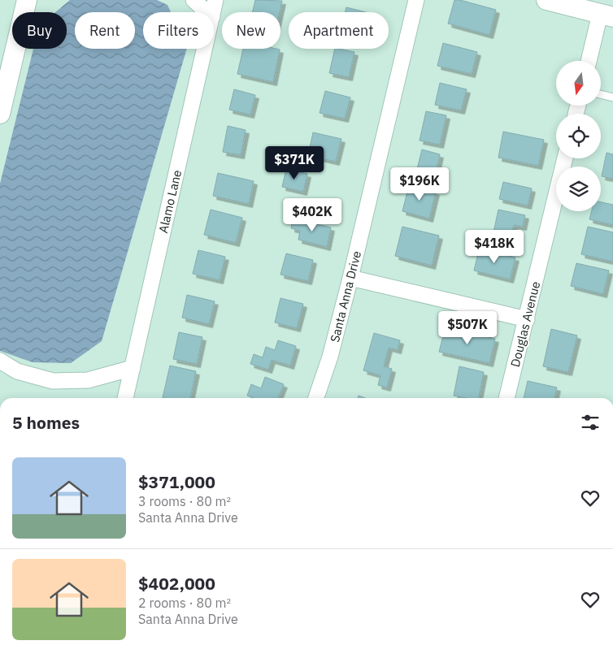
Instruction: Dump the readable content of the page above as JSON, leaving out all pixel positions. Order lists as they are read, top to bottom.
{
  "streets": {
    "street": ["Alamo Lane", "Santa Anna Drive", "Douglas Avenue"]
  },
  "north": "bottom",
  "page": {
    "chip": [
      "Buy",
      "Rent",
      "Filters",
      "New",
      "Apartment"
    ],
    "price": [
      "$371K",
      "$196K",
      "$402K",
      "$418K",
      "$507K"
    ],
    "heading": "5 homes",
    "list": [
      {
        "name": "$371,000",
        "note": "3 rooms · 80 m² · Santa Anna Drive"
      },
      {
        "name": "$402,000",
        "note": "2 rooms · 80 m² · Santa Anna Drive"
      }
    ]
  }
}
